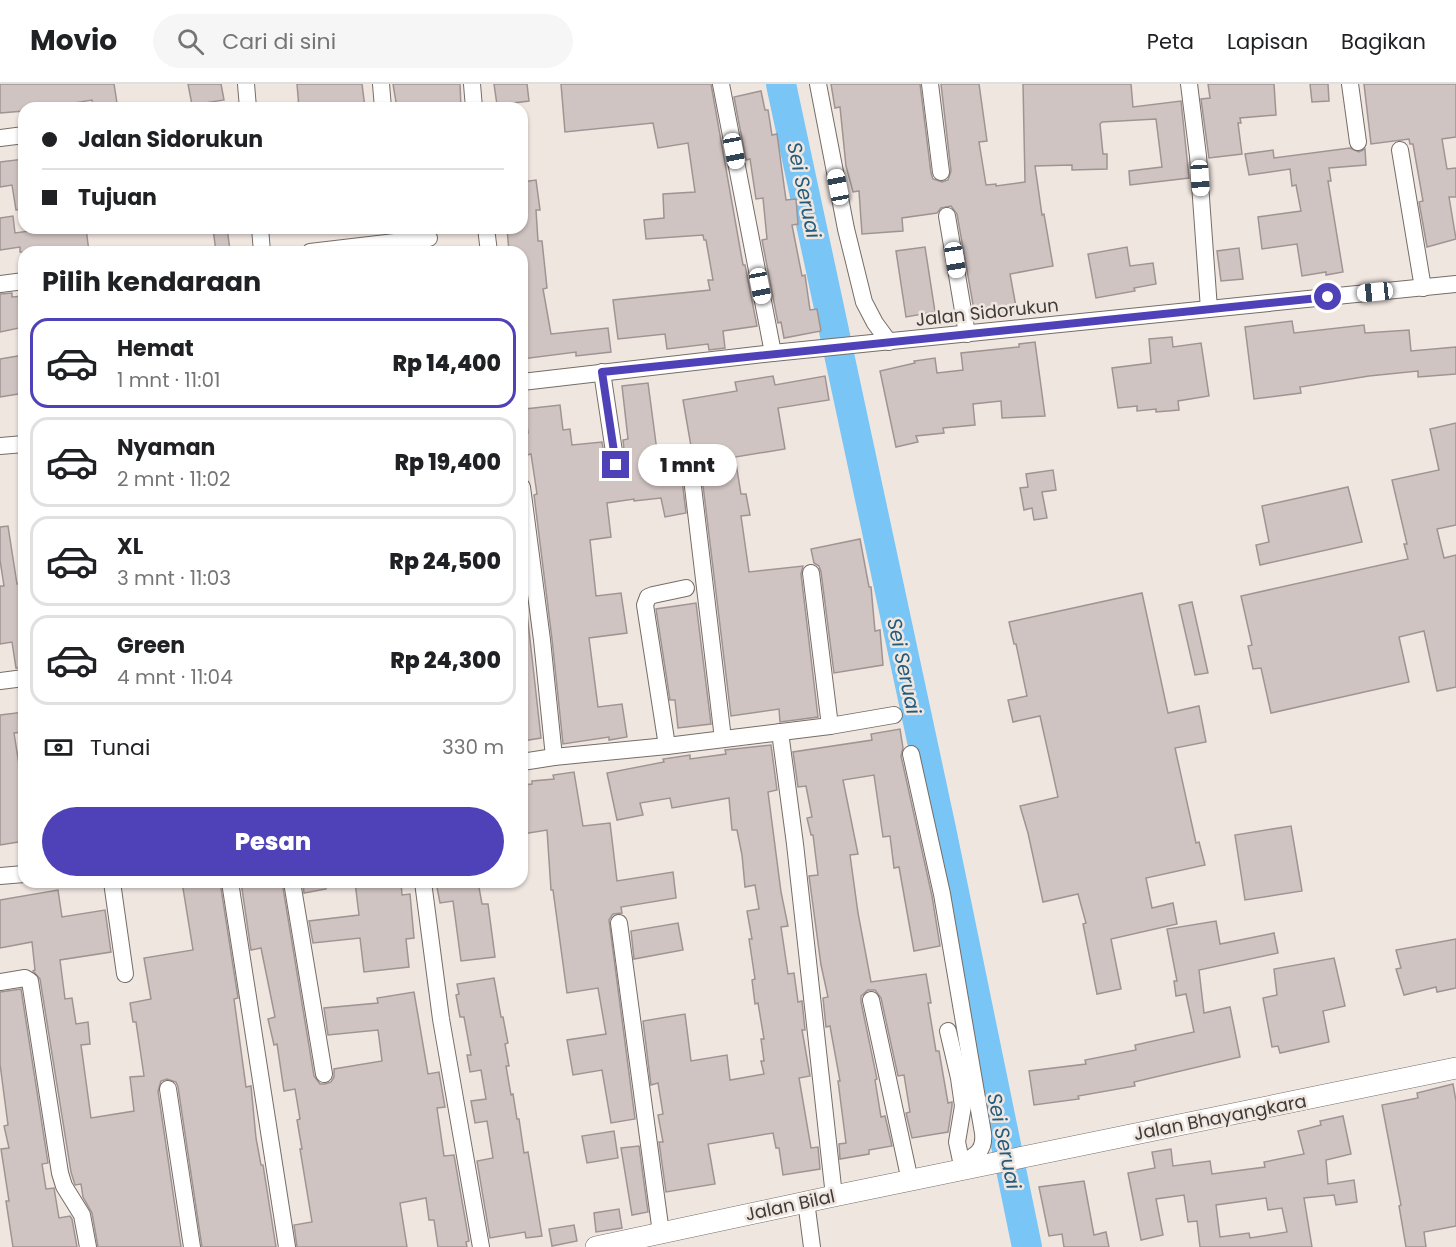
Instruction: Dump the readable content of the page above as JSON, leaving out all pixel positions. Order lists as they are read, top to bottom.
{
  "streets": {
    "main road": ["Jalan Bhayangkara", "Jalan Bilal"],
    "street": ["Jalan Sidorukun"]
  },
  "crossings": [
    ["Jalan Bhayangkara", "Jalan Bilal"]
  ],
  "water": ["Sei Seruai"],
  "page": {
    "header": "Movio",
    "search": "Cari di sini",
    "nav": ["Peta", "Lapisan", "Bagikan"],
    "banner": ["Jalan Sidorukun", "Tujuan"],
    "heading": "Pilih kendaraan",
    "list": [
      {
        "name": "Hemat",
        "note": "1 mnt · 11:01",
        "value": "Rp 14,400"
      },
      {
        "name": "Nyaman",
        "note": "2 mnt · 11:02",
        "value": "Rp 19,400"
      },
      {
        "name": "XL",
        "note": "3 mnt · 11:03",
        "value": "Rp 24,500"
      },
      {
        "name": "Green",
        "note": "4 mnt · 11:04",
        "value": "Rp 24,300"
      }
    ],
    "bubble": "1 mnt",
    "pay": ["Tunai", "330 m"],
    "buttons": "Pesan"
  }
}
